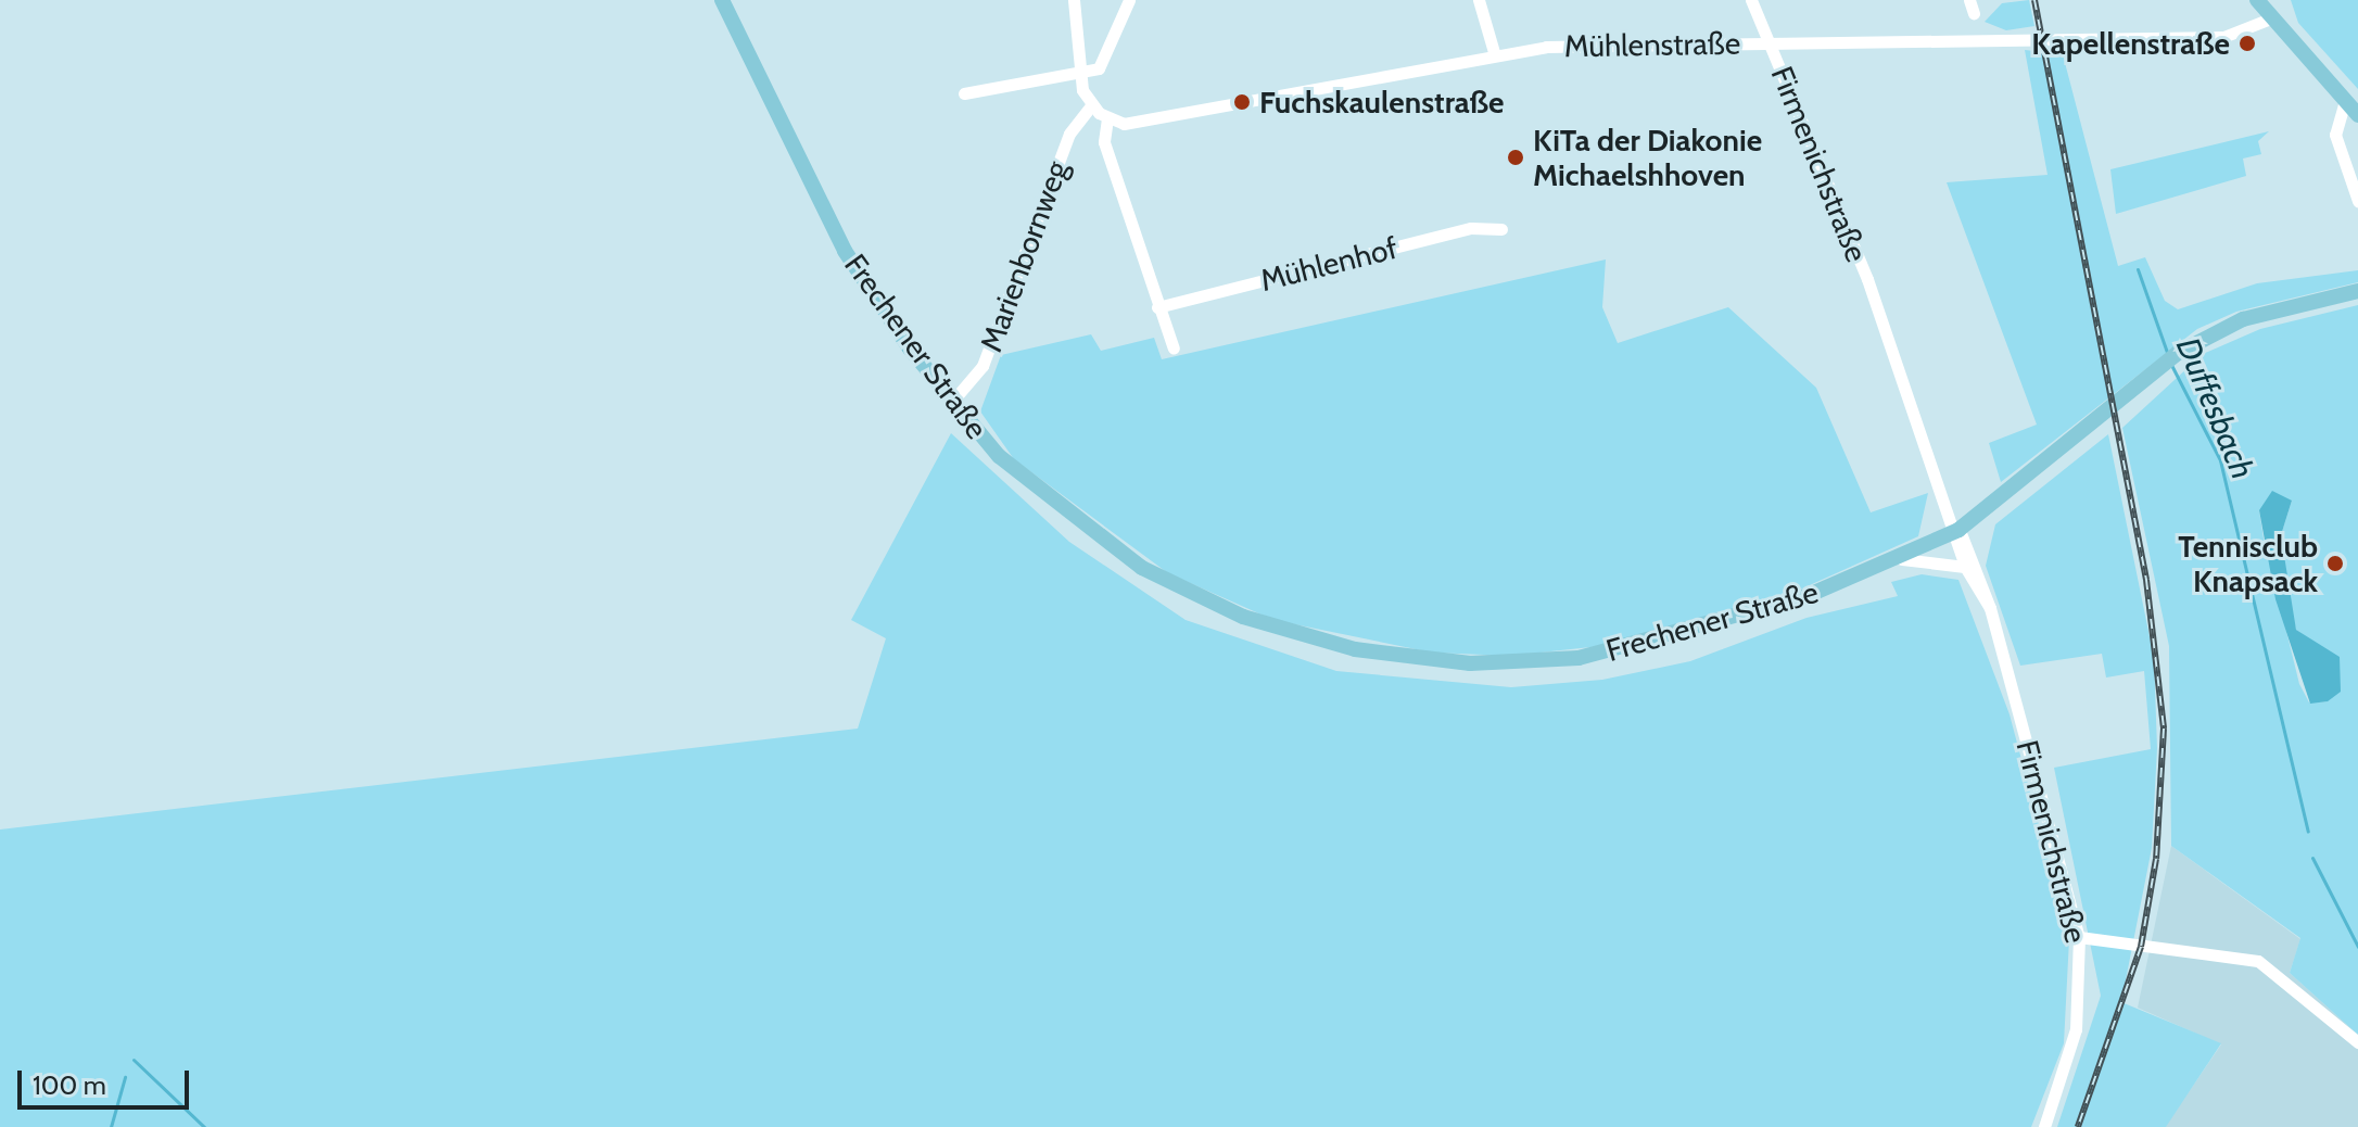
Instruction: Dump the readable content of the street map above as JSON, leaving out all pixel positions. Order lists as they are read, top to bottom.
{
  "streets": {
    "main road": ["Frechener Straße"],
    "street": [
      "Mühlenstraße",
      "Firmenichstraße",
      "Marienbornweg",
      "Mühlenhof"
    ]
  },
  "crossings": [
    ["Mühlenstraße", "Firmenichstraße"],
    ["Firmenichstraße", "Frechener Straße"],
    ["Marienbornweg", "Frechener Straße"]
  ],
  "water": ["Duffesbach"],
  "places": [
    "Kapellenstraße",
    "Fuchskaulenstraße",
    "KiTa der Diakonie Michaelshhoven",
    "Tennisclub Knapsack"
  ],
  "scale_bar": "100 m"
}
